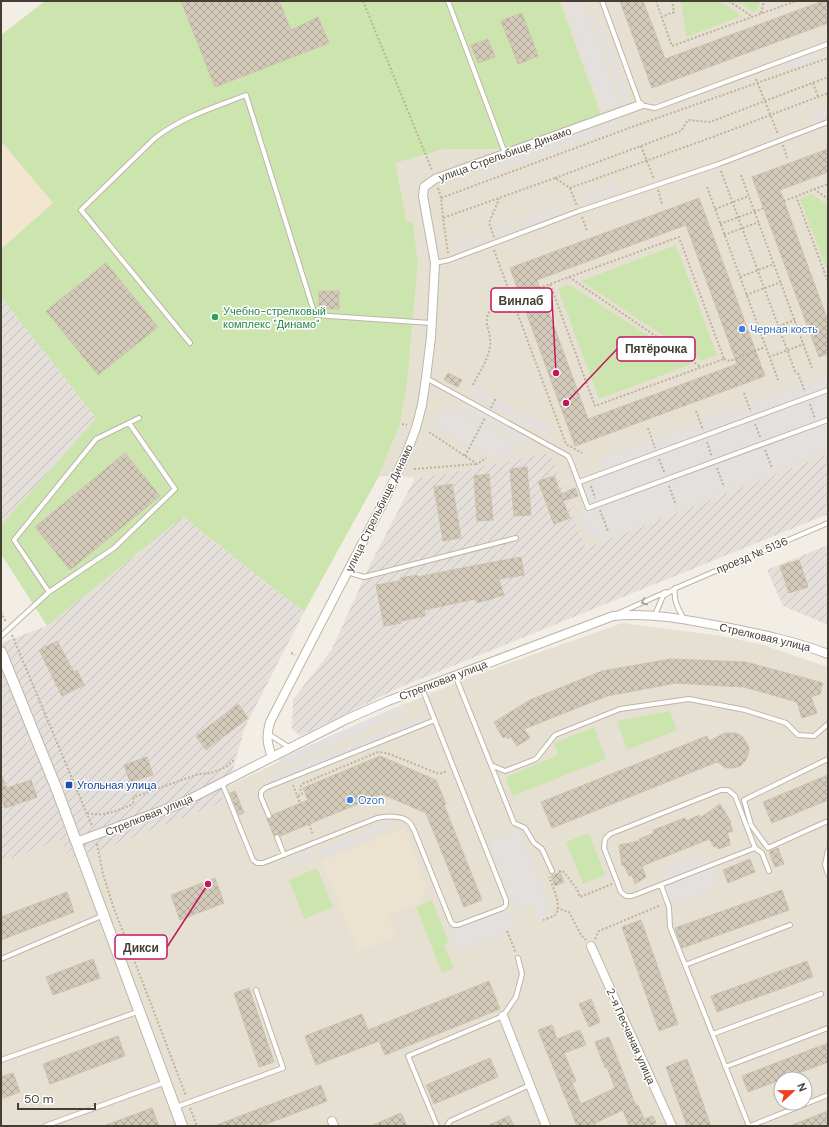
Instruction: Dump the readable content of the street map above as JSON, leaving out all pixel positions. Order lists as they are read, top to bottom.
{
  "streets": {
    "street": ["улица Стрельбище Динамо", "Стрелковая улица", "2-я Песчаная улица"],
    "lane": ["проезд № 5136"]
  },
  "crossings": [
    ["улица Стрельбище Динамо", "Стрелковая улица"],
    ["проезд № 5136", "Стрелковая улица"]
  ],
  "places": {
    "other": [
      "Учебно-стрелковый комплекс \"Динамо\"",
      "Черная кость",
      "Винлаб",
      "Пятёрочка",
      "Ozon",
      "Дикси"
    ],
    "transit": ["Угольная улица"]
  },
  "scale_bar": "50 m",
  "north": "right"
}
